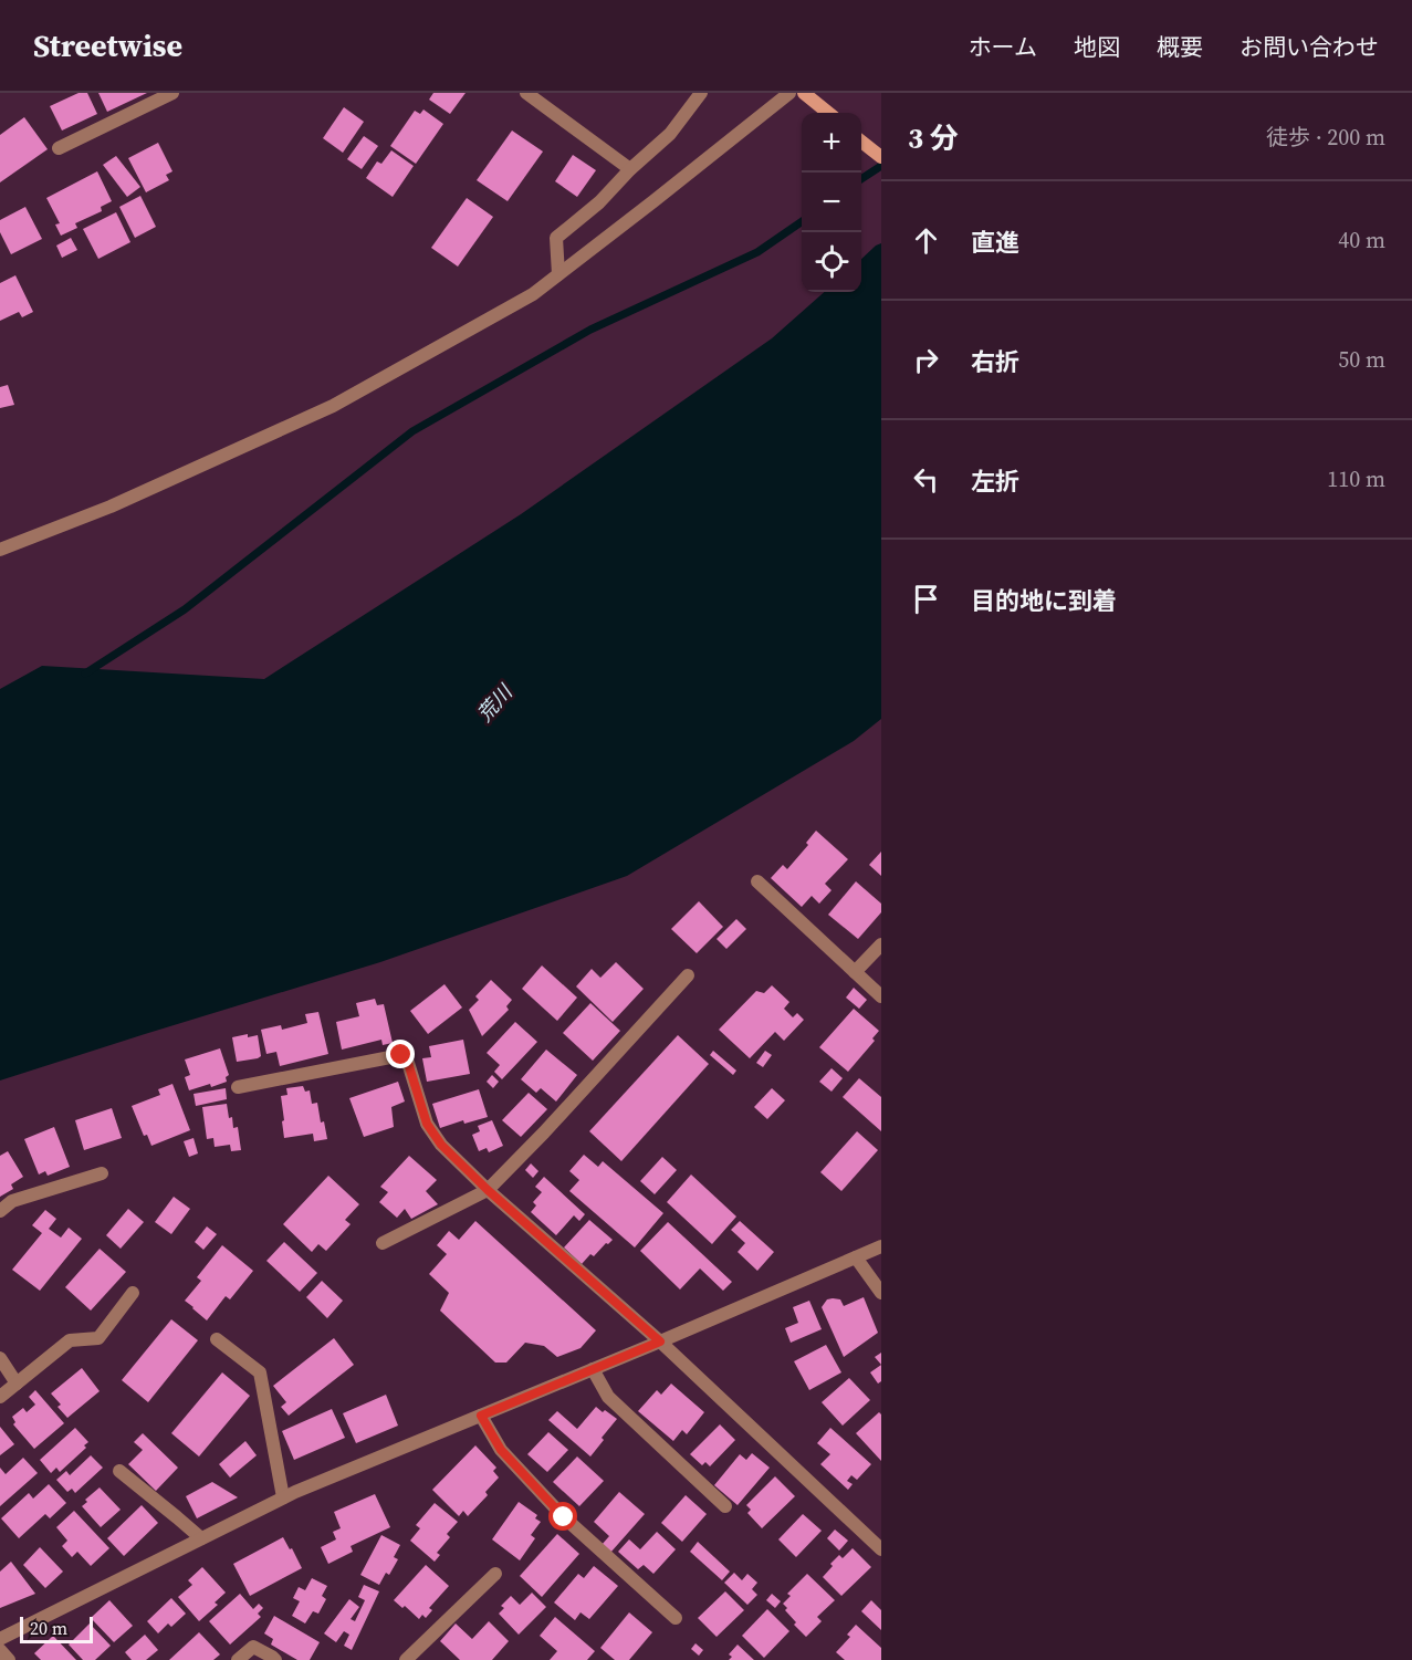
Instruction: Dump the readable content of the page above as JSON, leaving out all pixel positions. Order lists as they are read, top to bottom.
{
  "water": ["荒川"],
  "scale_bar": "20 m",
  "page": {
    "header": "Streetwise",
    "nav": [
      "ホーム",
      "地図",
      "概要",
      "お問い合わせ"
    ],
    "heading": ["3 分", "徒歩 · 200 m"],
    "map_buttons": ["+", "−"],
    "list": [
      ["直進", "40 m"],
      ["右折", "50 m"],
      ["左折", "110 m"],
      "目的地に到着"
    ],
    "scale": "20 m"
  }
}
